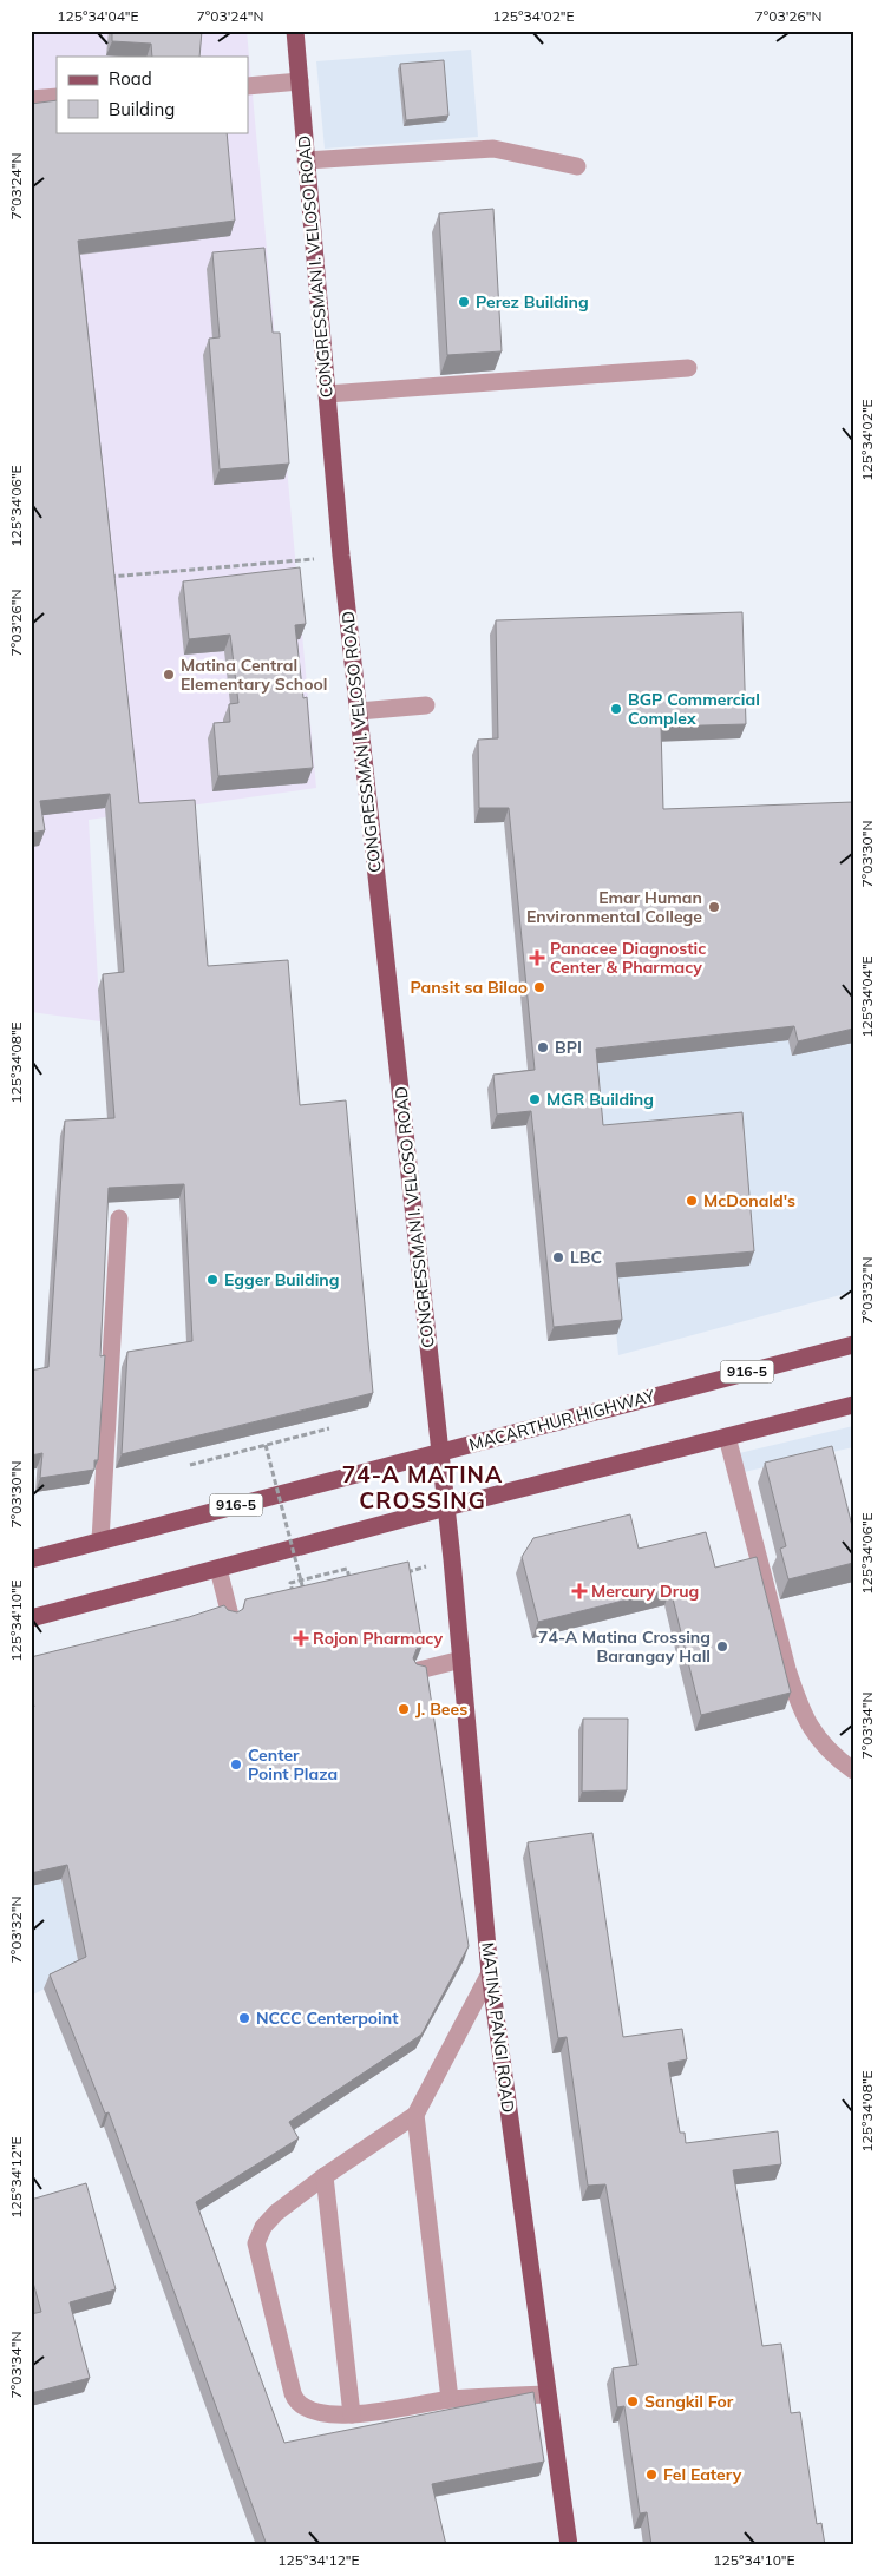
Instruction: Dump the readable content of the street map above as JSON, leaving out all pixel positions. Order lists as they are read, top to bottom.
{
  "streets": {
    "main road": [
      "CONGRESSMAN I. VELOSO ROAD",
      "916-5",
      "MACARTHUR HIGHWAY",
      "MATINA PANGI ROAD"
    ]
  },
  "crossings": [
    ["CONGRESSMAN I. VELOSO ROAD", "MACARTHUR HIGHWAY"],
    ["CONGRESSMAN I. VELOSO ROAD", "MATINA PANGI ROAD"]
  ],
  "districts": ["74-A MATINA CROSSING"],
  "places": {
    "other": [
      "Perez Building",
      "Matina Central Elementary School",
      "BGP Commercial Complex",
      "Emar Human Environmental College",
      "Pansit sa Bilao",
      "BPI",
      "MGR Building",
      "McDonald's",
      "LBC",
      "Egger Building",
      "74-A Matina Crossing Barangay Hall",
      "J. Bees",
      "Center Point Plaza",
      "NCCC Centerpoint",
      "Sangkil For",
      "Fel Eatery"
    ],
    "health": ["Panacee Diagnostic Center & Pharmacy", "Mercury Drug", "Rojon Pharmacy"]
  },
  "legend": ["Road", "Building"],
  "coordinates": [
    "125°34'04\"E",
    "7°03'24\"N",
    "125°34'02\"E",
    "7°03'26\"N",
    "125°34'06\"E",
    "7°03'30\"N",
    "125°34'08\"E",
    "7°03'32\"N",
    "125°34'10\"E",
    "7°03'34\"N",
    "125°34'12\"E"
  ]
}
